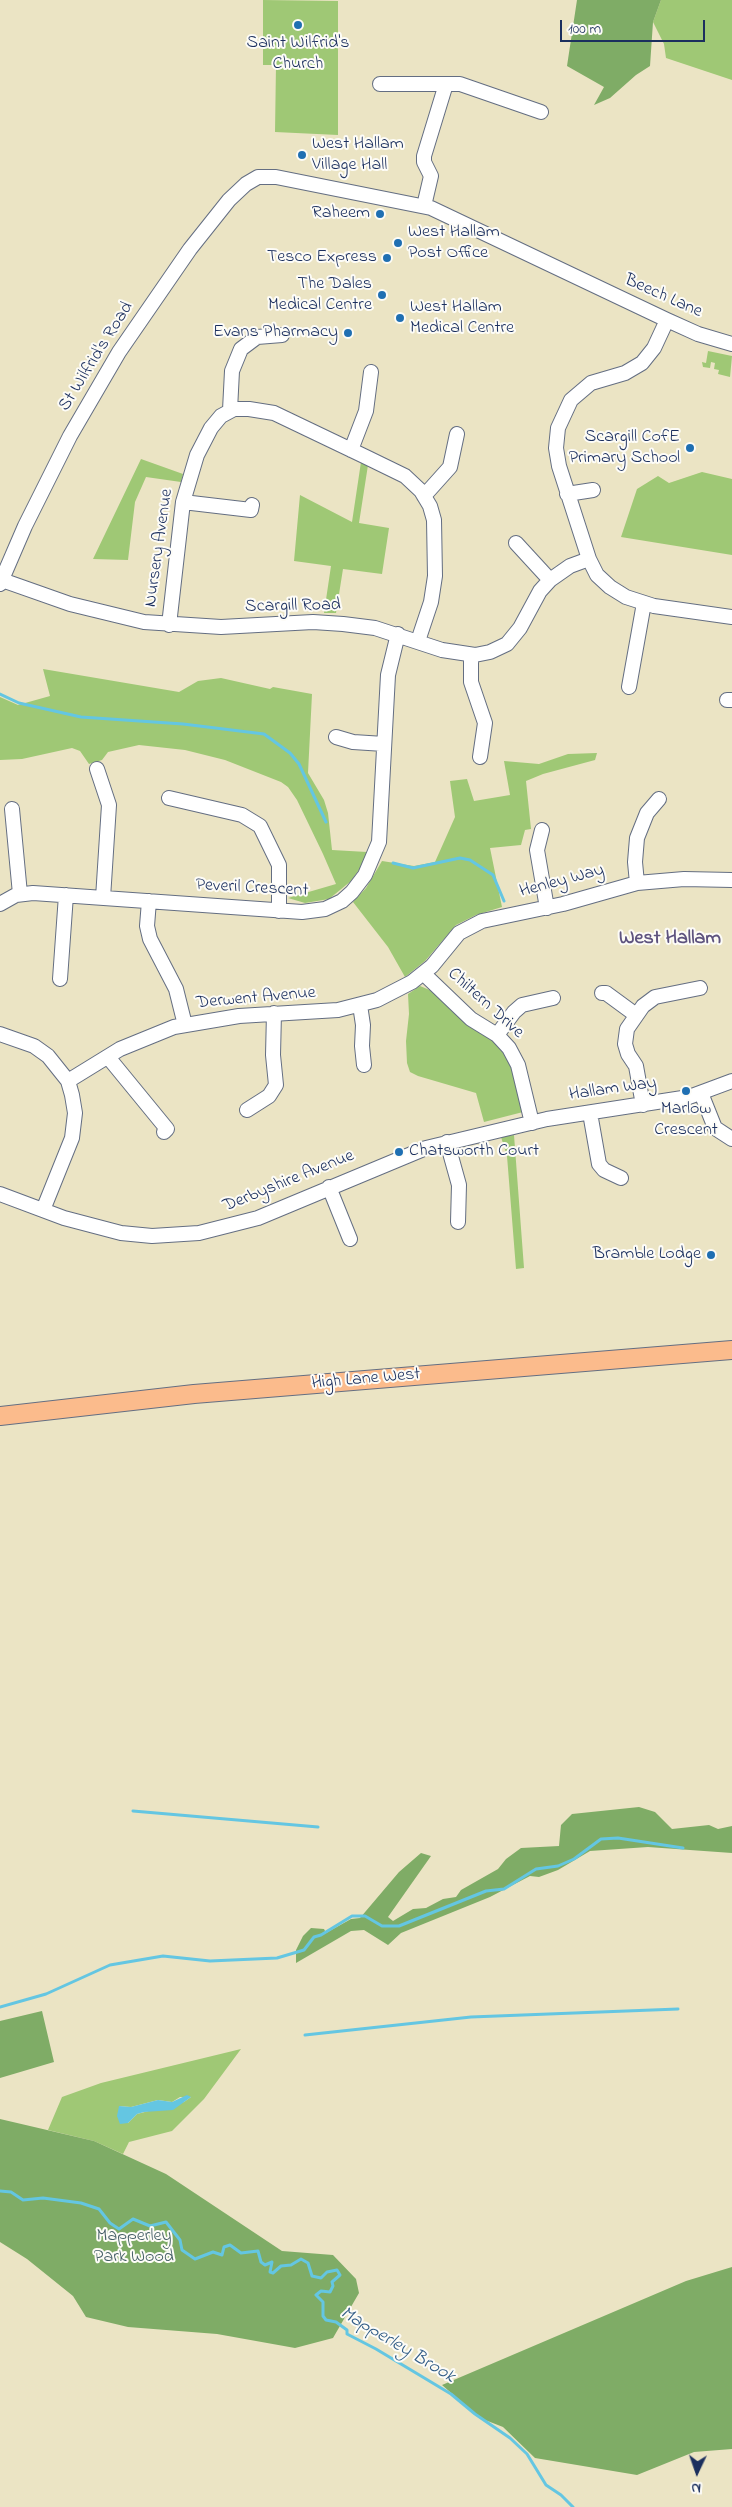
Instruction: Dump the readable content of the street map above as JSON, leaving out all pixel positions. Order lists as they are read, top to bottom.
{
  "streets": {
    "main road": ["High Lane West"],
    "street": [
      "Beech Lane",
      "St Wilfrid's Road",
      "Nursery Avenue",
      "Scargill Road",
      "Henley Way",
      "Peveril Crescent",
      "Derwent Avenue",
      "Chiltern Drive",
      "Hallam Way",
      "Derbyshire Avenue"
    ]
  },
  "crossings": [
    ["Beech Lane", "St Wilfrid's Road"],
    ["St Wilfrid's Road", "Scargill Road"],
    ["Nursery Avenue", "Scargill Road"],
    ["Scargill Road", "Peveril Crescent"],
    ["Henley Way", "Derwent Avenue"],
    ["Henley Way", "Chiltern Drive"],
    ["Derwent Avenue", "Chiltern Drive"],
    ["Chiltern Drive", "Hallam Way"],
    ["Chiltern Drive", "Derbyshire Avenue"],
    ["Hallam Way", "Derbyshire Avenue"]
  ],
  "districts": ["West Hallam"],
  "water": ["Mapperley Brook"],
  "parks": ["Mapperley Park Wood"],
  "places": [
    "Saint Wilfrid's Church",
    "West Hallam Village Hall",
    "Raheem",
    "West Hallam Post Office",
    "Tesco Express",
    "The Dales Medical Centre",
    "West Hallam Medical Centre",
    "Evans Pharmacy",
    "Scargill CofE Primary School",
    "Marlow Crescent",
    "Chatsworth Court",
    "Bramble Lodge"
  ],
  "scale_bar": "100 m",
  "north": "bottom"
}
